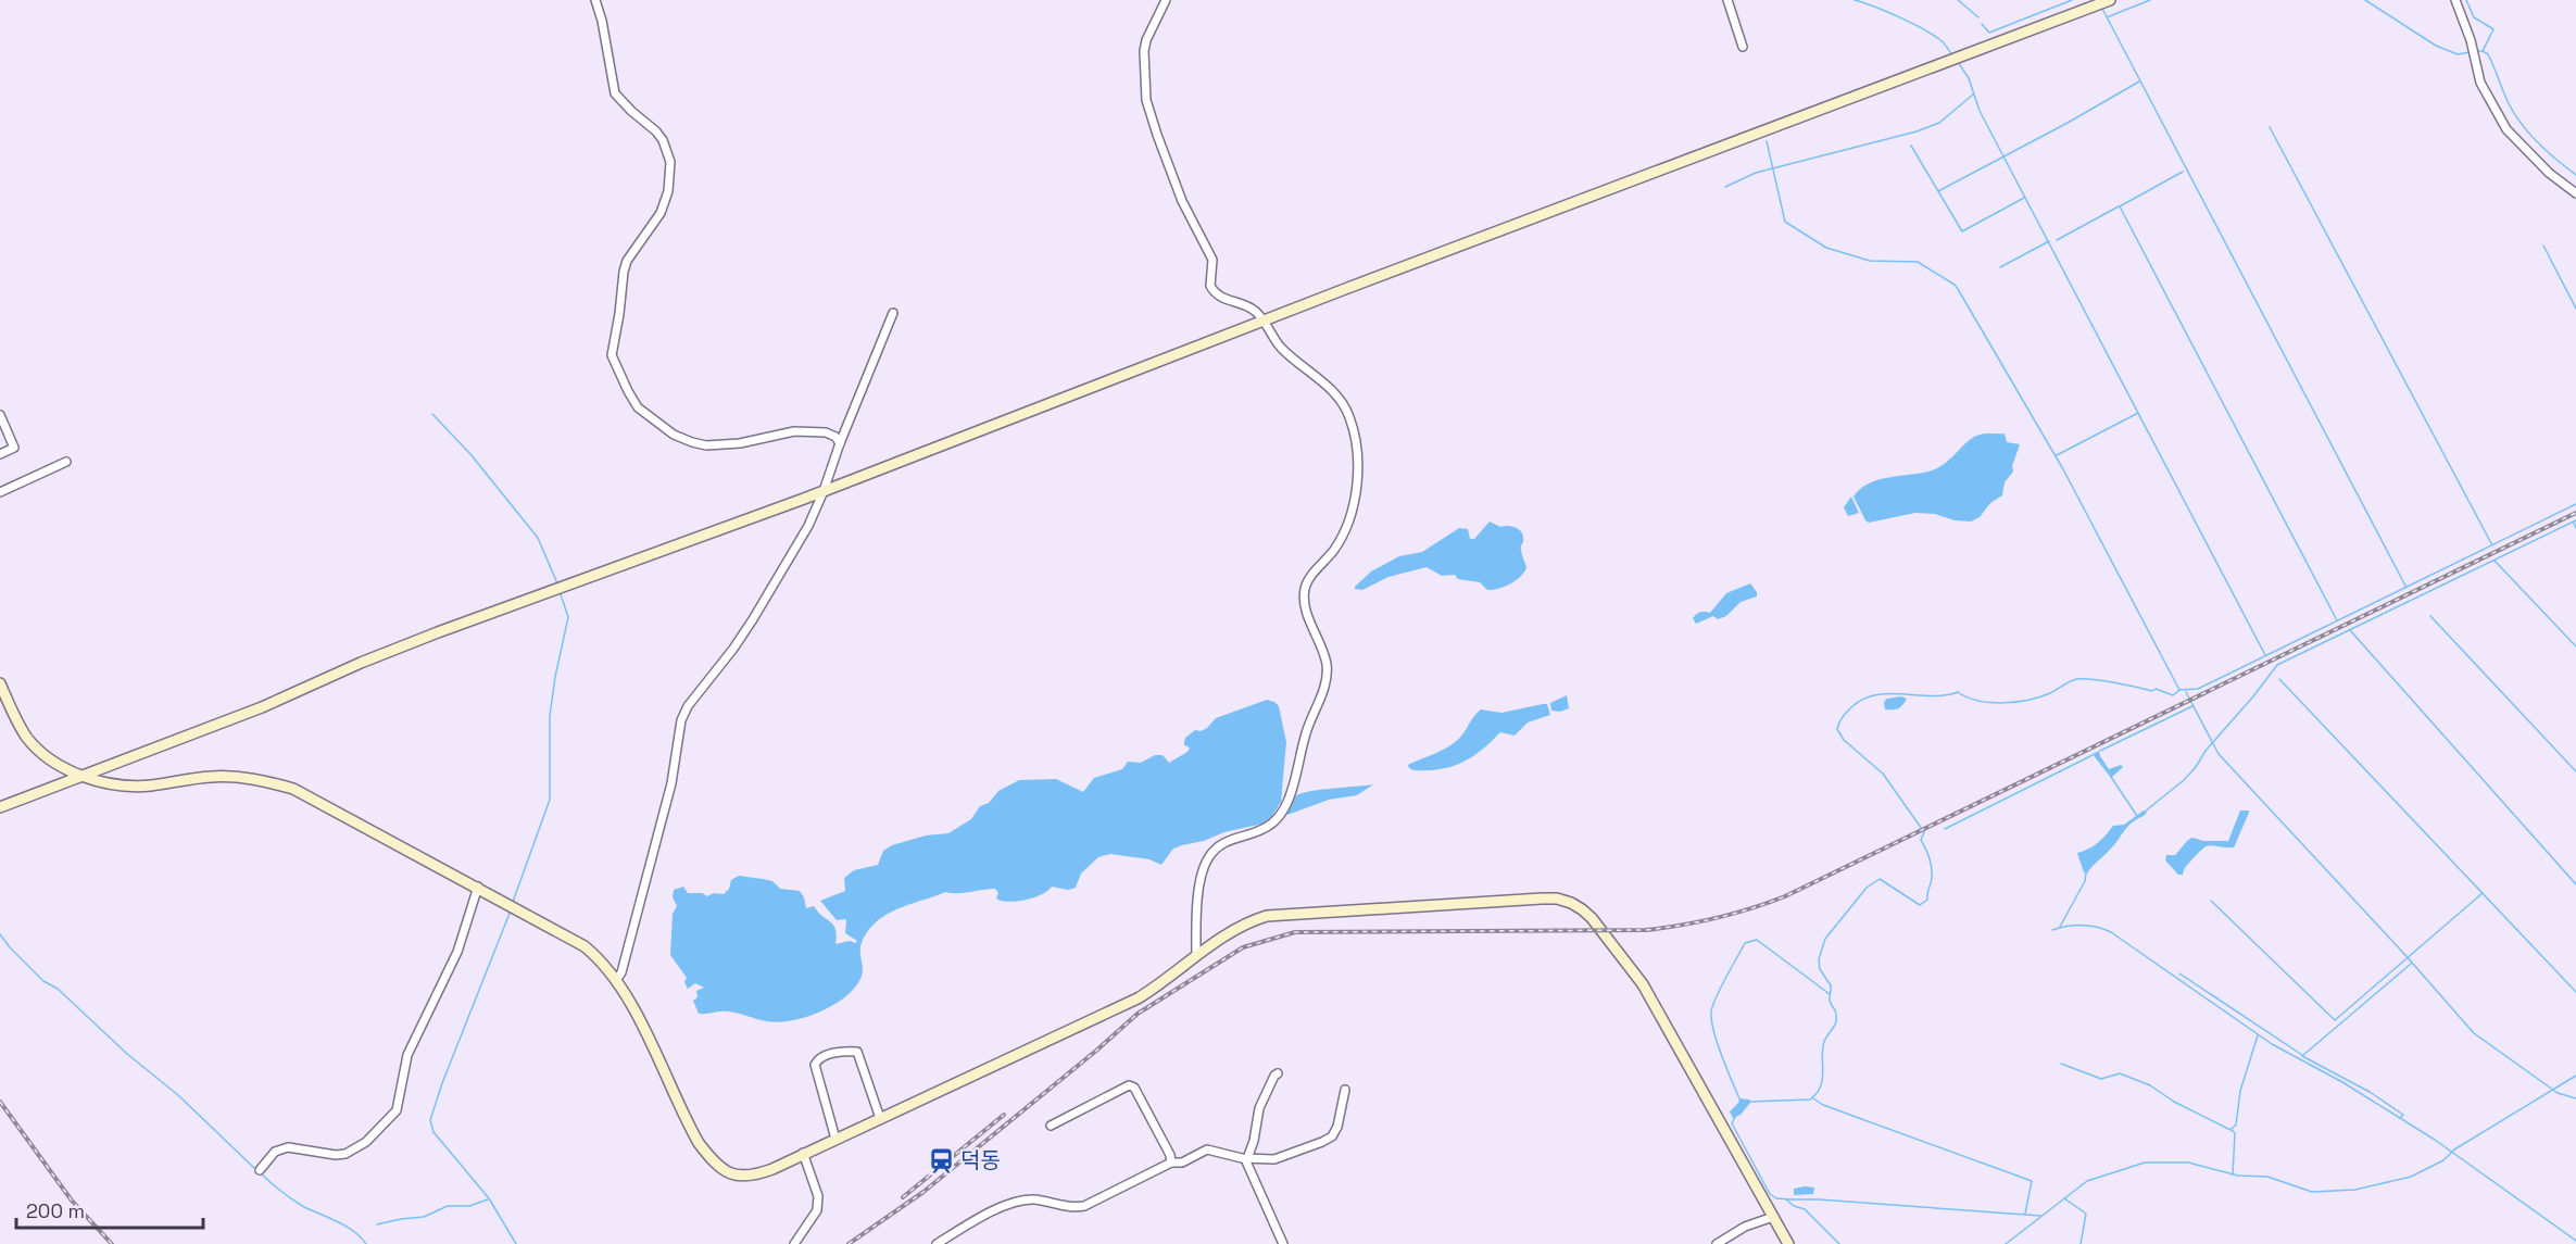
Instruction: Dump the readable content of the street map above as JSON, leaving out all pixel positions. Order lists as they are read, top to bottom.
{
  "places": {
    "station": ["덕동"]
  },
  "scale_bar": "200 m"
}
